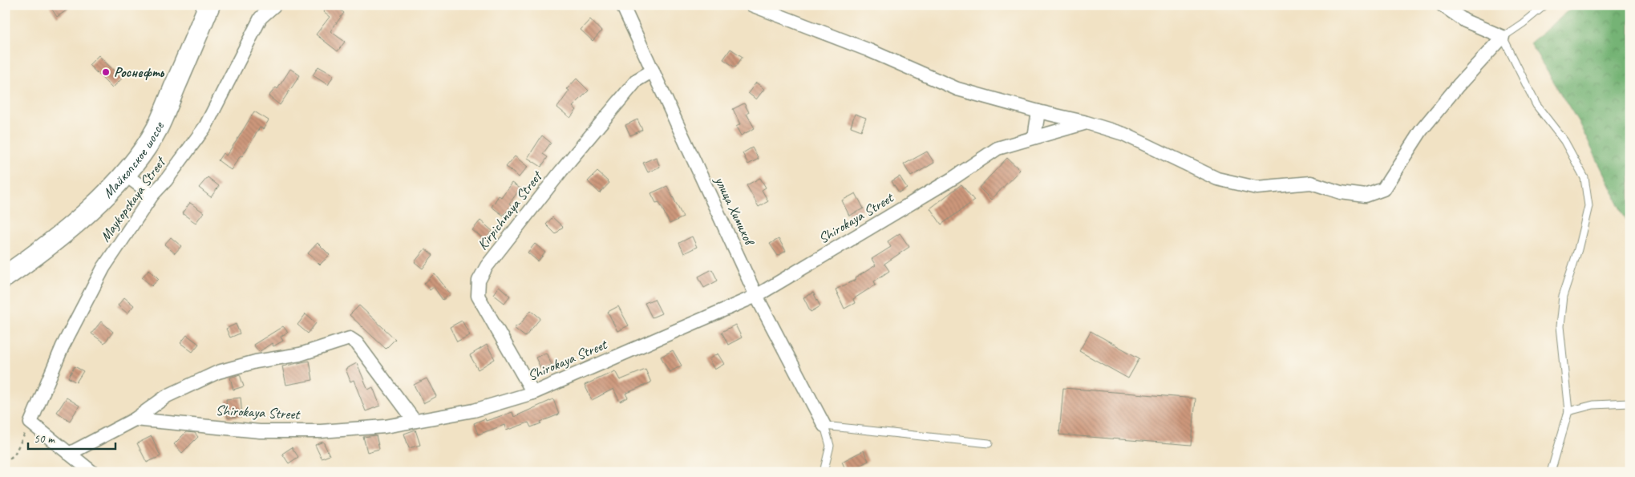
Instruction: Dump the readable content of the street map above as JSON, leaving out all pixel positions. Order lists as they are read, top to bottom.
{
  "streets": {
    "main road": ["Майкопское шоссе"],
    "street": [
      "Maykopskaya Street",
      "улица Химиков",
      "Kirpichnaya Street",
      "Shirokaya Street"
    ]
  },
  "crossings": [
    ["улица Химиков", "Kirpichnaya Street"],
    ["улица Химиков", "Shirokaya Street"],
    ["Kirpichnaya Street", "Shirokaya Street"]
  ],
  "places": ["Роснефть"],
  "scale_bar": "50 m"
}
